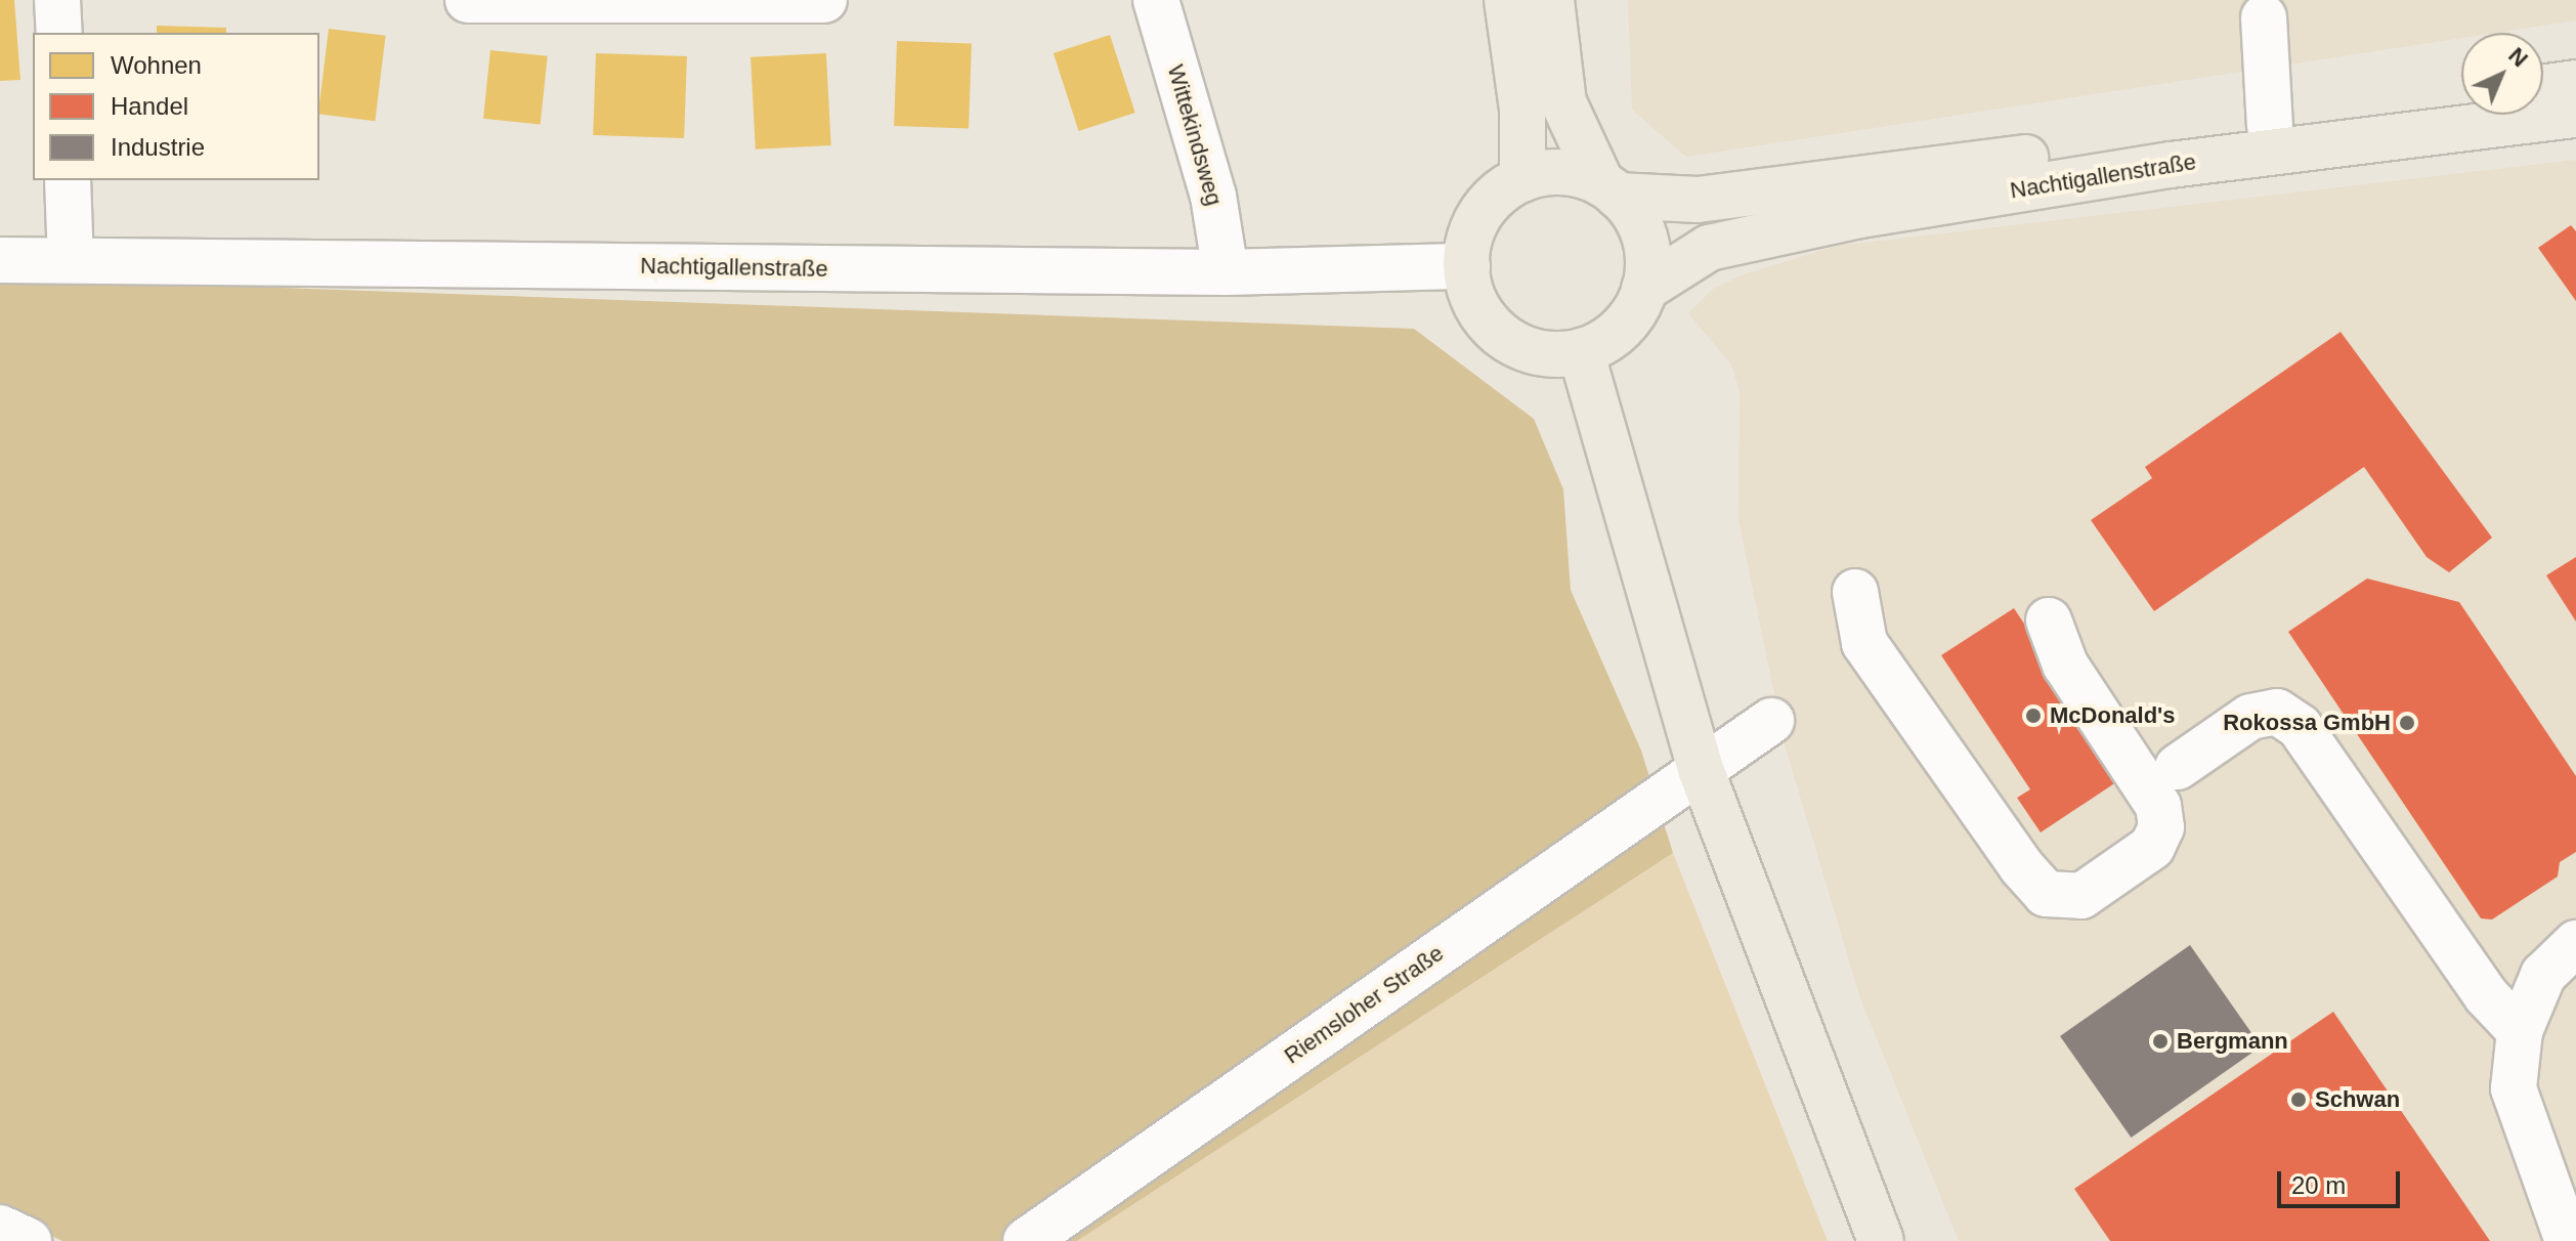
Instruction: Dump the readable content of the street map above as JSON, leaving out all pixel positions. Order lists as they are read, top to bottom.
{
  "streets": {
    "main road": ["Nachtigallenstraße"],
    "street": ["Wittekindsweg", "Riemsloher Straße"]
  },
  "crossings": [
    ["Wittekindsweg", "Nachtigallenstraße"]
  ],
  "places": [
    "McDonald's",
    "Rokossa GmbH",
    "Bergmann",
    "Schwan"
  ],
  "legend": ["Wohnen", "Handel", "Industrie"],
  "scale_bar": "20 m",
  "north": "top right"
}
